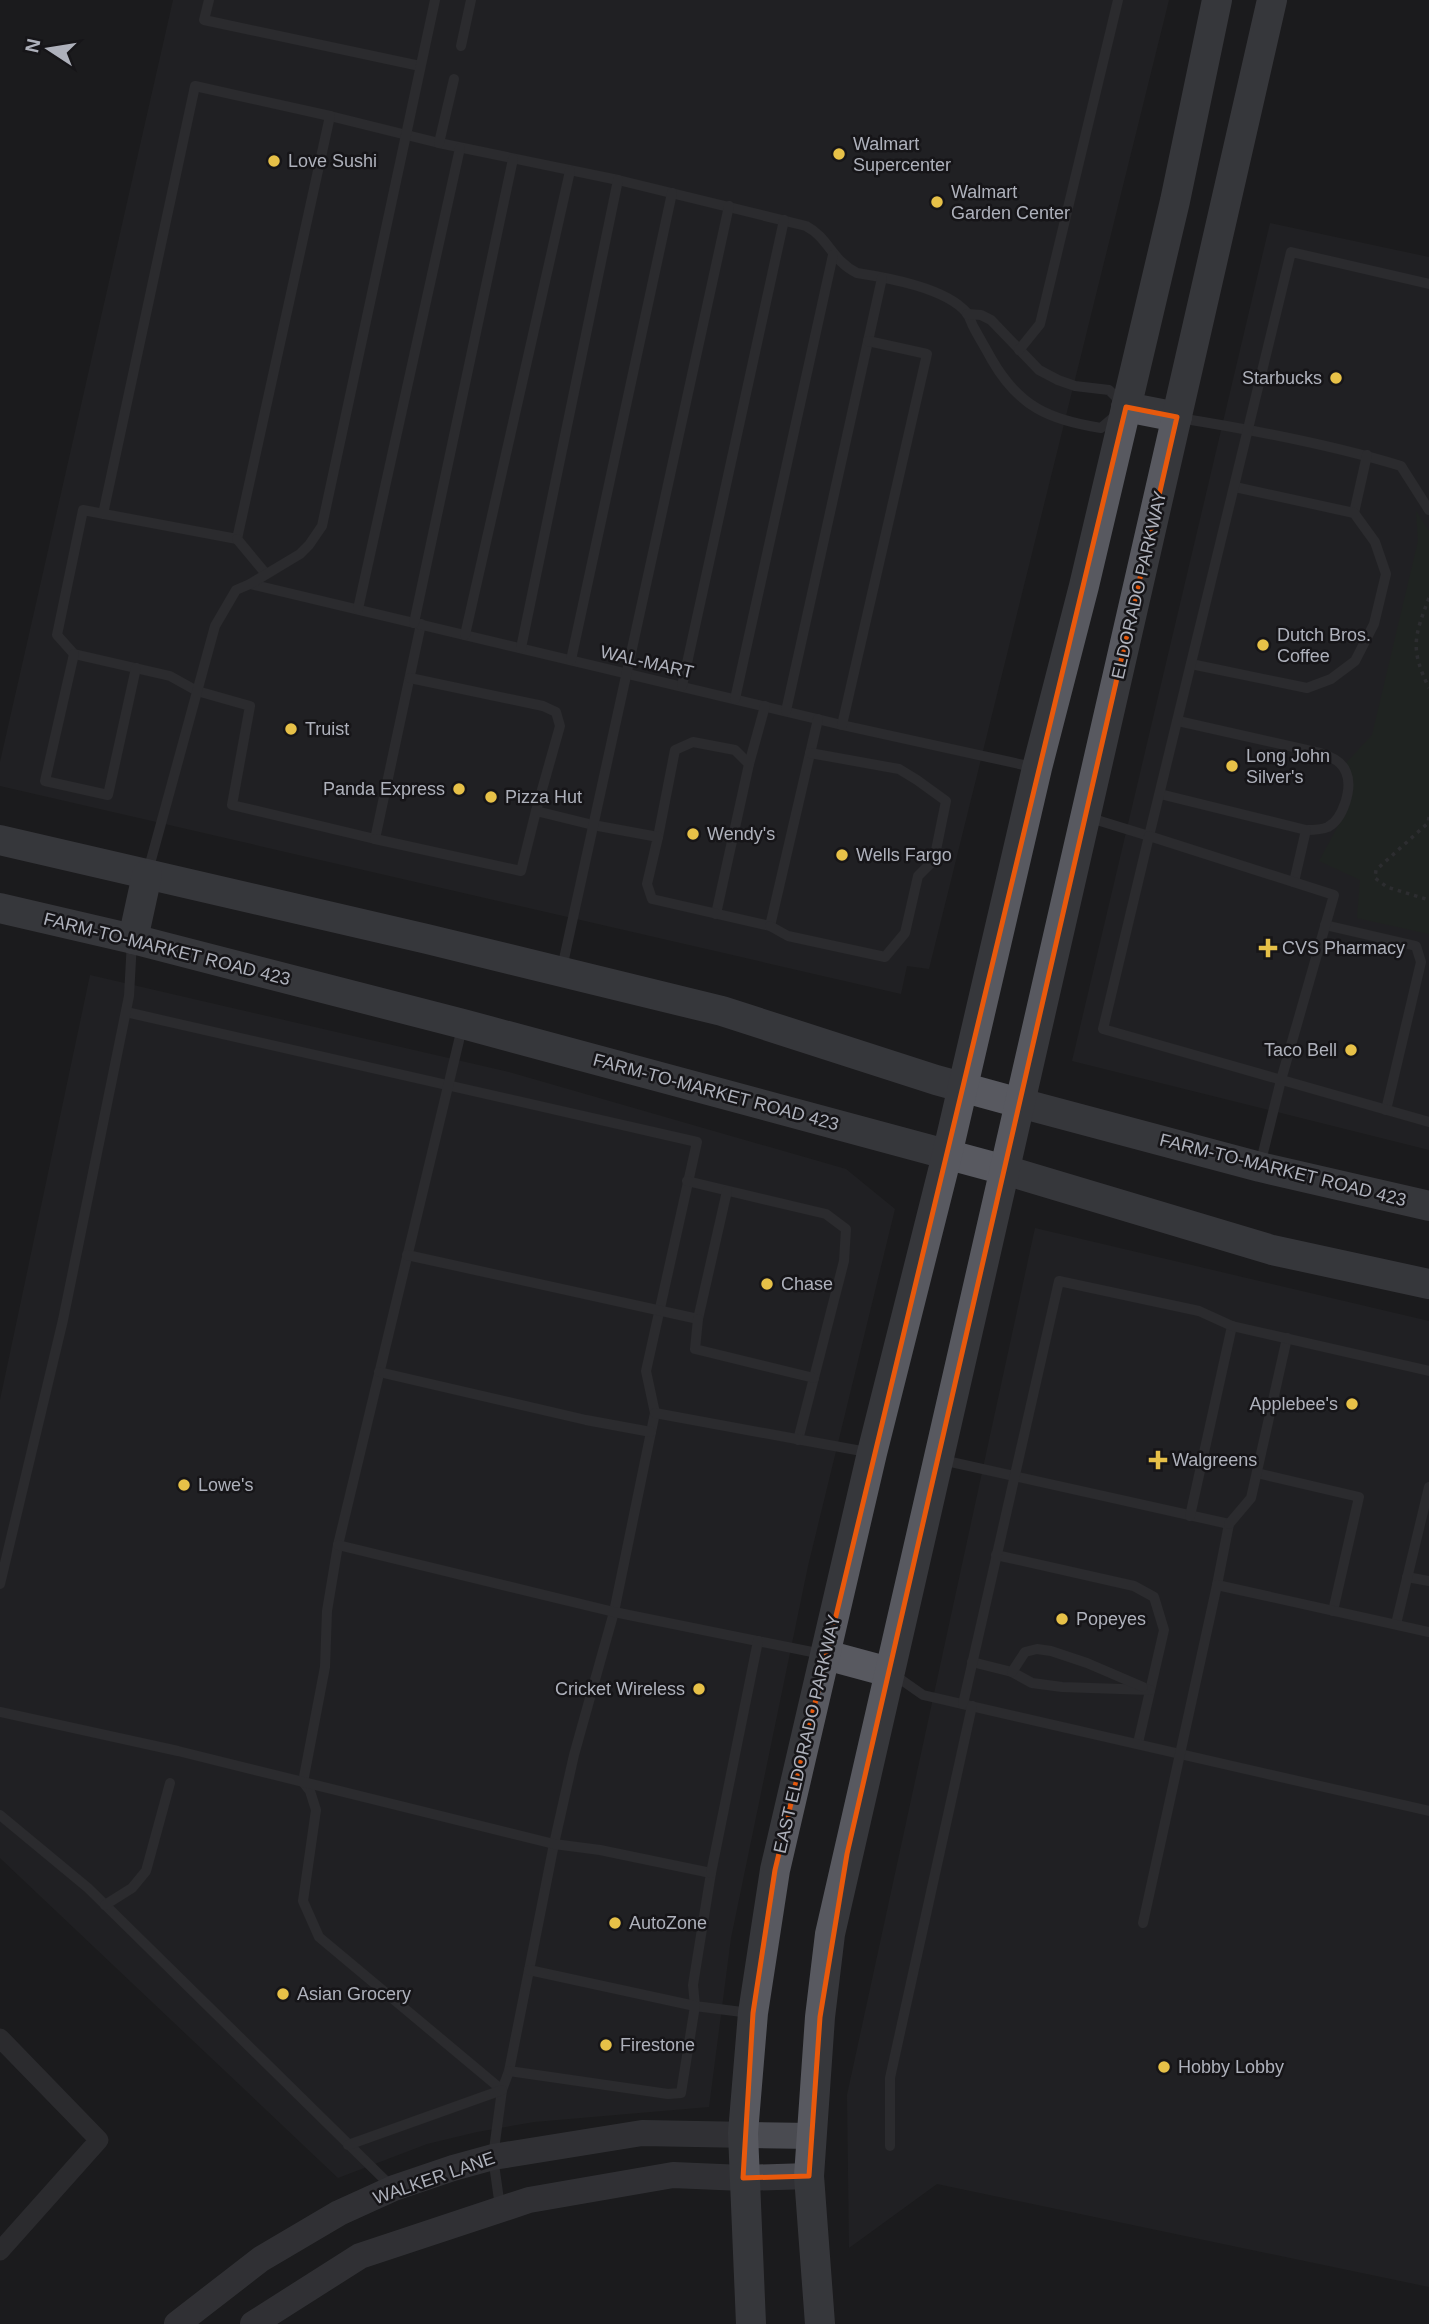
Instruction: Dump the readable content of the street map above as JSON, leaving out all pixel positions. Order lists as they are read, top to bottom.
{
  "streets": {
    "main road": ["ELDORADO PARKWAY", "FARM-TO-MARKET ROAD 423", "EAST ELDORADO PARKWAY"],
    "street": ["WALKER LANE"],
    "lane": ["WAL-MART"]
  },
  "crossings": [
    ["ELDORADO PARKWAY", "FARM-TO-MARKET ROAD 423"],
    ["FARM-TO-MARKET ROAD 423", "EAST ELDORADO PARKWAY"],
    ["EAST ELDORADO PARKWAY", "WALKER LANE"]
  ],
  "places": {
    "other": [
      "Walmart Supercenter",
      "Love Sushi",
      "Walmart Garden Center",
      "Starbucks",
      "Dutch Bros. Coffee",
      "Truist",
      "Long John Silver's",
      "Panda Express",
      "Pizza Hut",
      "Wendy's",
      "Wells Fargo",
      "Taco Bell",
      "Chase",
      "Applebee's",
      "Lowe's",
      "Popeyes",
      "Cricket Wireless",
      "AutoZone",
      "Asian Grocery",
      "Firestone",
      "Hobby Lobby"
    ],
    "health": ["CVS Pharmacy", "Walgreens"]
  },
  "north": "left"
}
